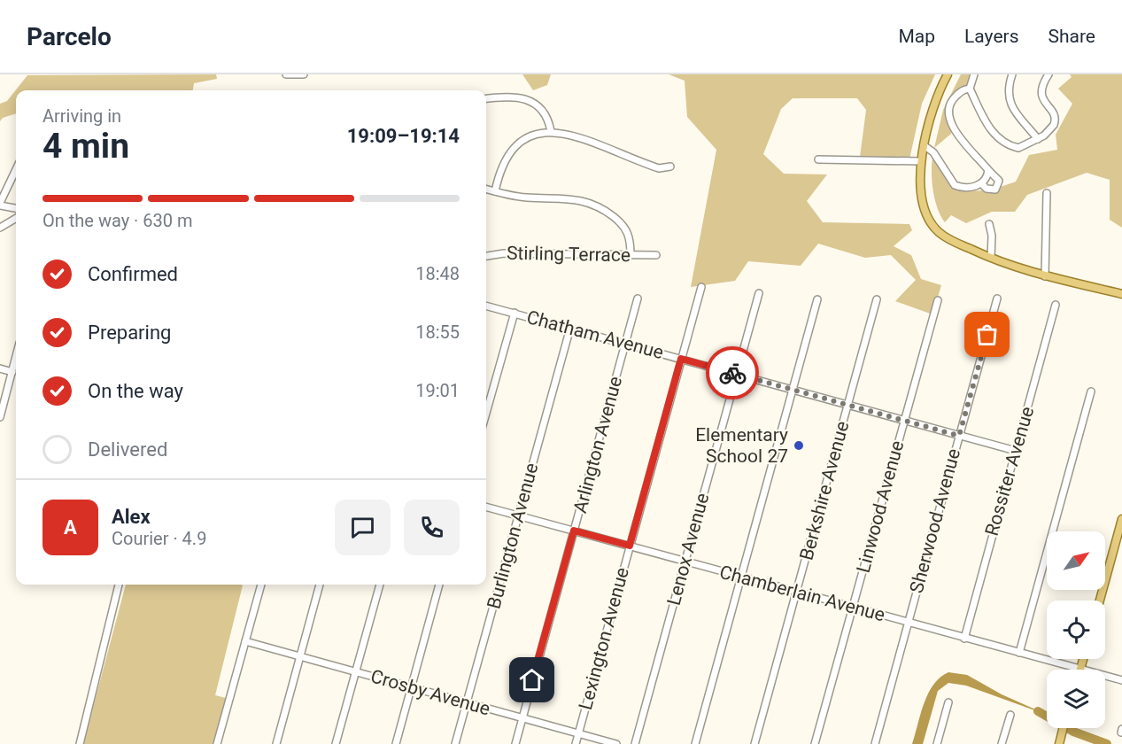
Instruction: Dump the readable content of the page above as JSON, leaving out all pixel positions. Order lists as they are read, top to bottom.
{
  "streets": {
    "street": [
      "Stirling Terrace",
      "Chatham Avenue",
      "Arlington Avenue",
      "Rossiter Avenue",
      "Berkshire Avenue",
      "Linwood Avenue",
      "Sherwood Avenue",
      "Burlington Avenue",
      "Lenox Avenue",
      "Chamberlain Avenue",
      "Lexington Avenue",
      "Crosby Avenue"
    ]
  },
  "crossings": [
    ["Chatham Avenue", "Arlington Avenue"],
    ["Chatham Avenue", "Rossiter Avenue"],
    ["Chatham Avenue", "Berkshire Avenue"],
    ["Chatham Avenue", "Linwood Avenue"],
    ["Chatham Avenue", "Sherwood Avenue"],
    ["Chatham Avenue", "Burlington Avenue"],
    ["Chatham Avenue", "Lenox Avenue"],
    ["Chatham Avenue", "Lexington Avenue"],
    ["Arlington Avenue", "Chamberlain Avenue"],
    ["Arlington Avenue", "Crosby Avenue"],
    ["Rossiter Avenue", "Chamberlain Avenue"],
    ["Berkshire Avenue", "Chamberlain Avenue"],
    ["Linwood Avenue", "Chamberlain Avenue"],
    ["Sherwood Avenue", "Chamberlain Avenue"],
    ["Burlington Avenue", "Chamberlain Avenue"],
    ["Burlington Avenue", "Crosby Avenue"],
    ["Lenox Avenue", "Chamberlain Avenue"],
    ["Chamberlain Avenue", "Lexington Avenue"],
    ["Lexington Avenue", "Crosby Avenue"]
  ],
  "places": ["Elementary School 27"],
  "north": "top right",
  "page": {
    "header": "Parcelo",
    "nav": ["Map", "Layers", "Share"],
    "heading": ["4 min", "Arriving in", "19:09–19:14"],
    "panel": ["Alex", "Courier · 4.9"],
    "bar": "On the way · 630 m",
    "list": [
      ["Confirmed", "18:48"],
      ["Preparing", "18:55"],
      ["On the way", "19:01"],
      "Delivered"
    ],
    "round": "A"
  }
}
